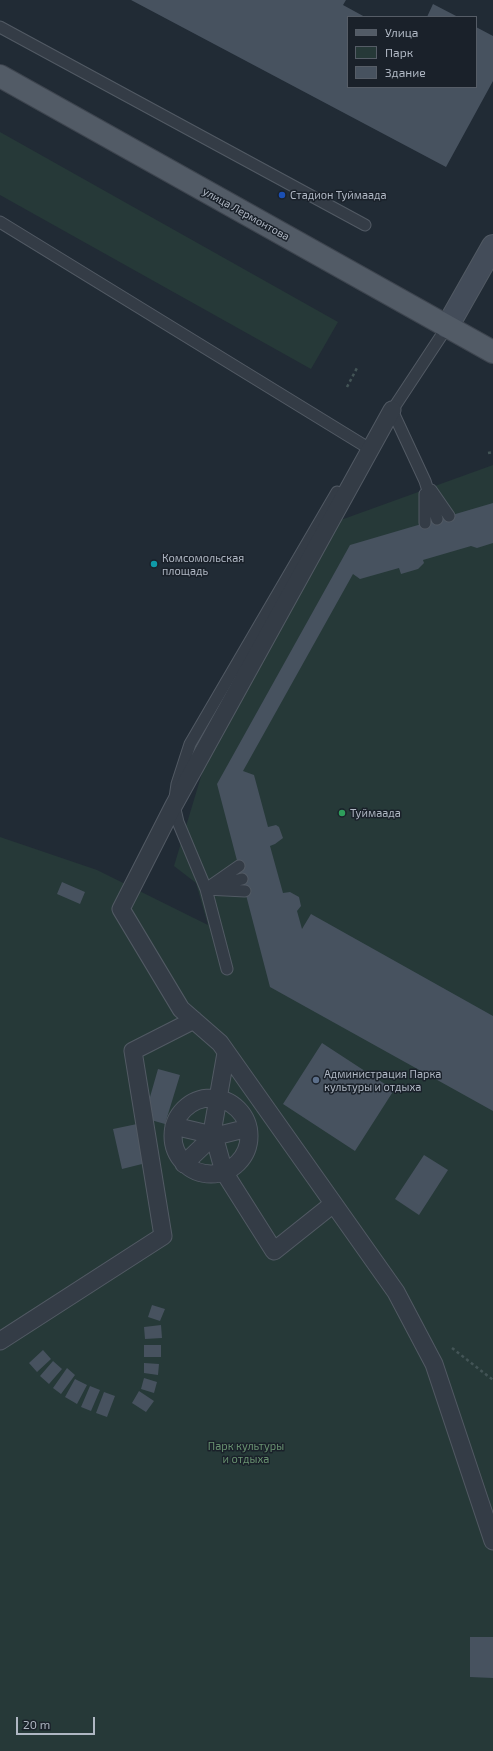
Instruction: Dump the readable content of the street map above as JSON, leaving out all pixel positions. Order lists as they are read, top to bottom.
{
  "streets": {
    "main road": ["улица Лермонтова"]
  },
  "parks": ["Парк культуры и отдыха"],
  "places": [
    "Стадион Туймаада",
    "Комсомольская площадь",
    "Туймаада",
    "Администрация Парка культуры и отдыха"
  ],
  "legend": ["Улица", "Парк", "Здание"],
  "scale_bar": "20 m"
}
